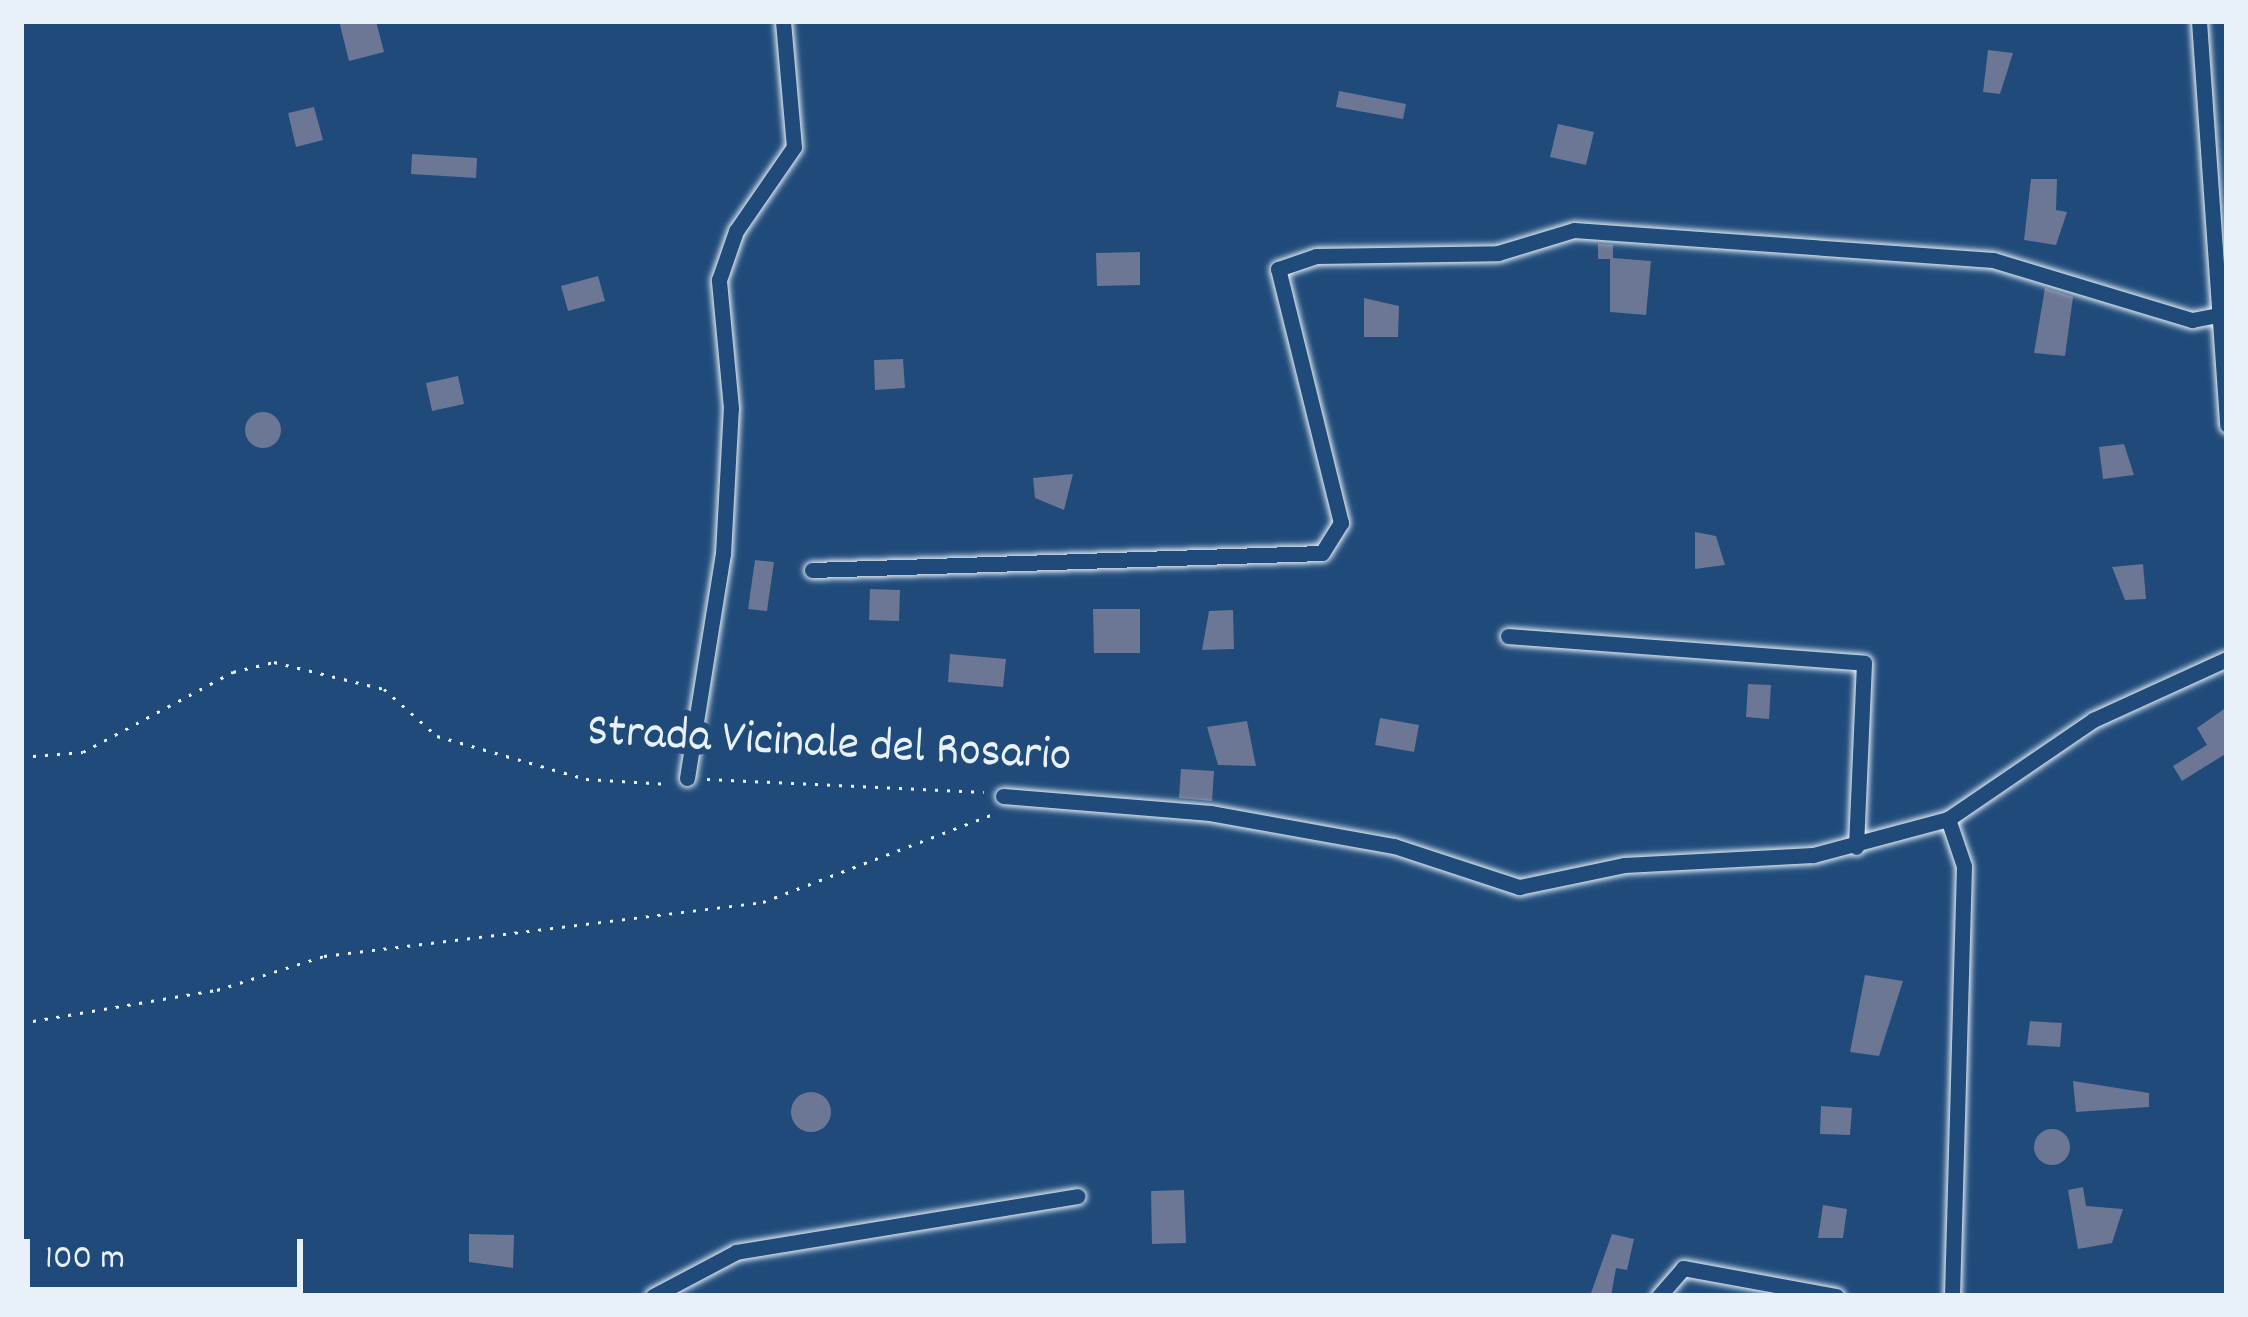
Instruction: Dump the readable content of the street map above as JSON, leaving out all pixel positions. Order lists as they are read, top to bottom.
{
  "streets": {
    "street": ["Strada Vicinale del Rosario"]
  },
  "scale_bar": "100 m"
}
